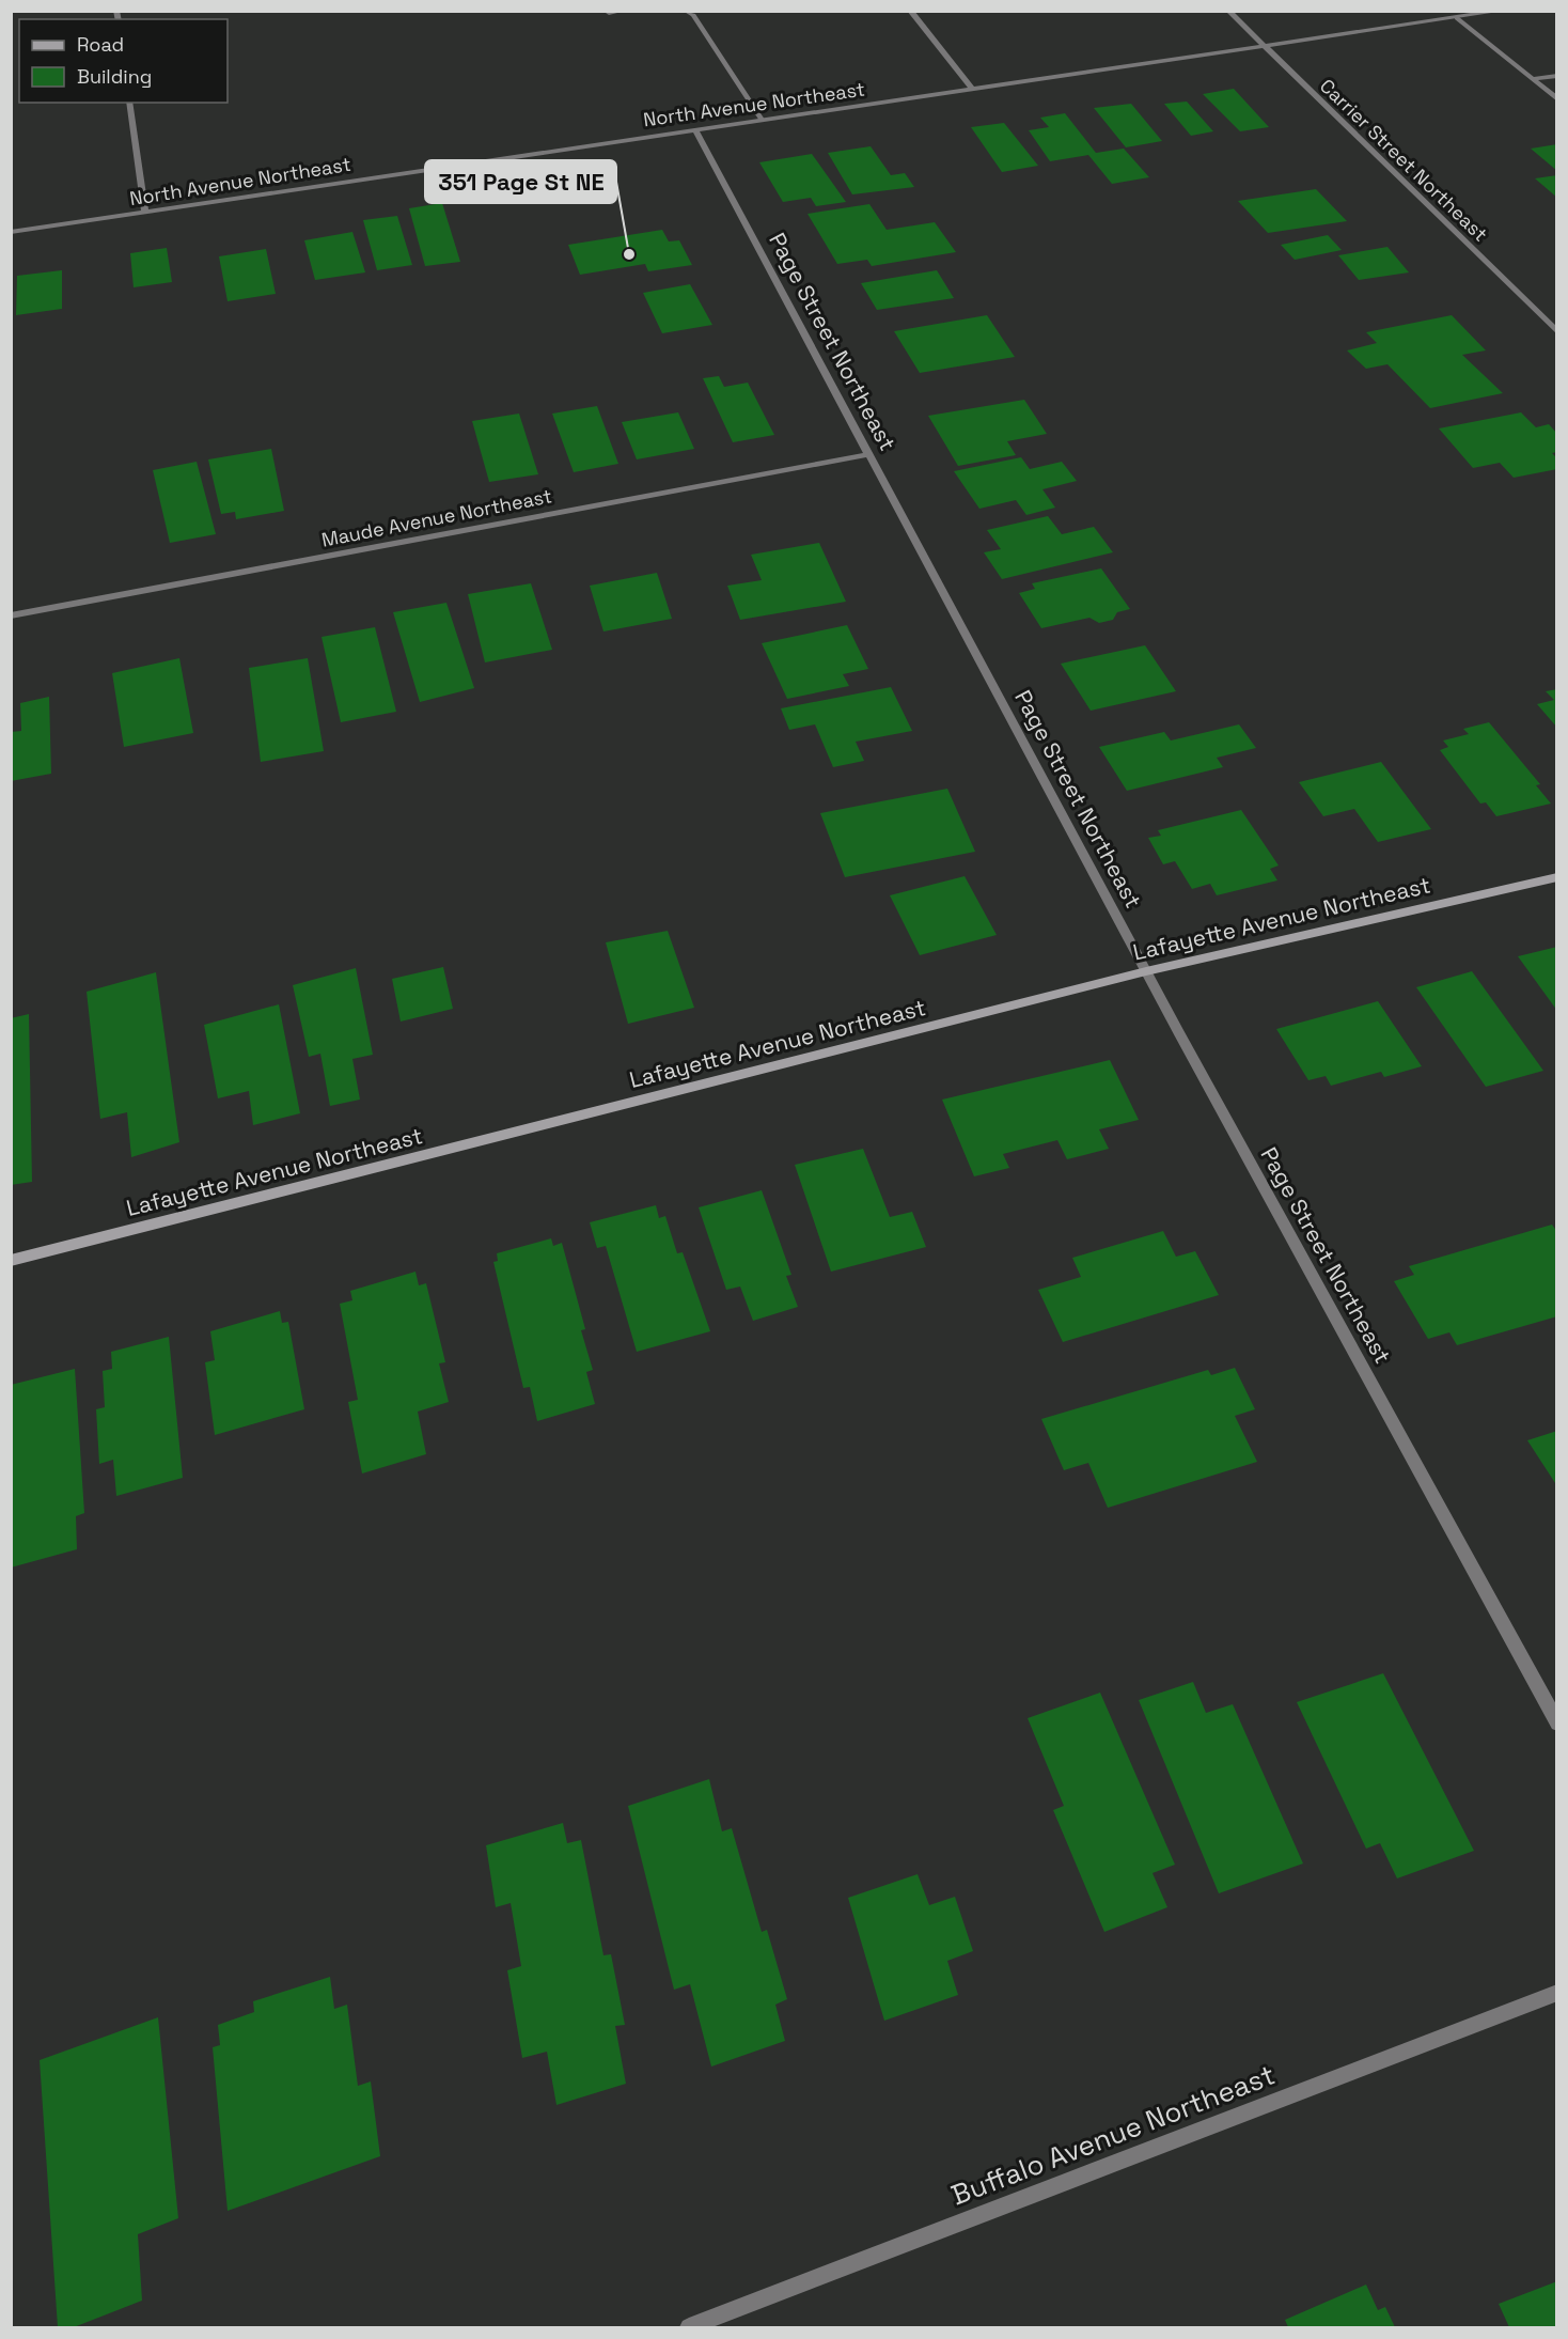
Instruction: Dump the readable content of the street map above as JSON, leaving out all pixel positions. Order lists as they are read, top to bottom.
{
  "streets": {
    "street": [
      "North Avenue Northeast",
      "Carrier Street Northeast",
      "Page Street Northeast",
      "Maude Avenue Northeast",
      "Lafayette Avenue Northeast",
      "Buffalo Avenue Northeast"
    ]
  },
  "crossings": [
    ["North Avenue Northeast", "Carrier Street Northeast"],
    ["North Avenue Northeast", "Page Street Northeast"],
    ["Page Street Northeast", "Maude Avenue Northeast"],
    ["Page Street Northeast", "Lafayette Avenue Northeast"]
  ],
  "places": ["351 Page St NE"],
  "legend": ["Road", "Building"]
}
